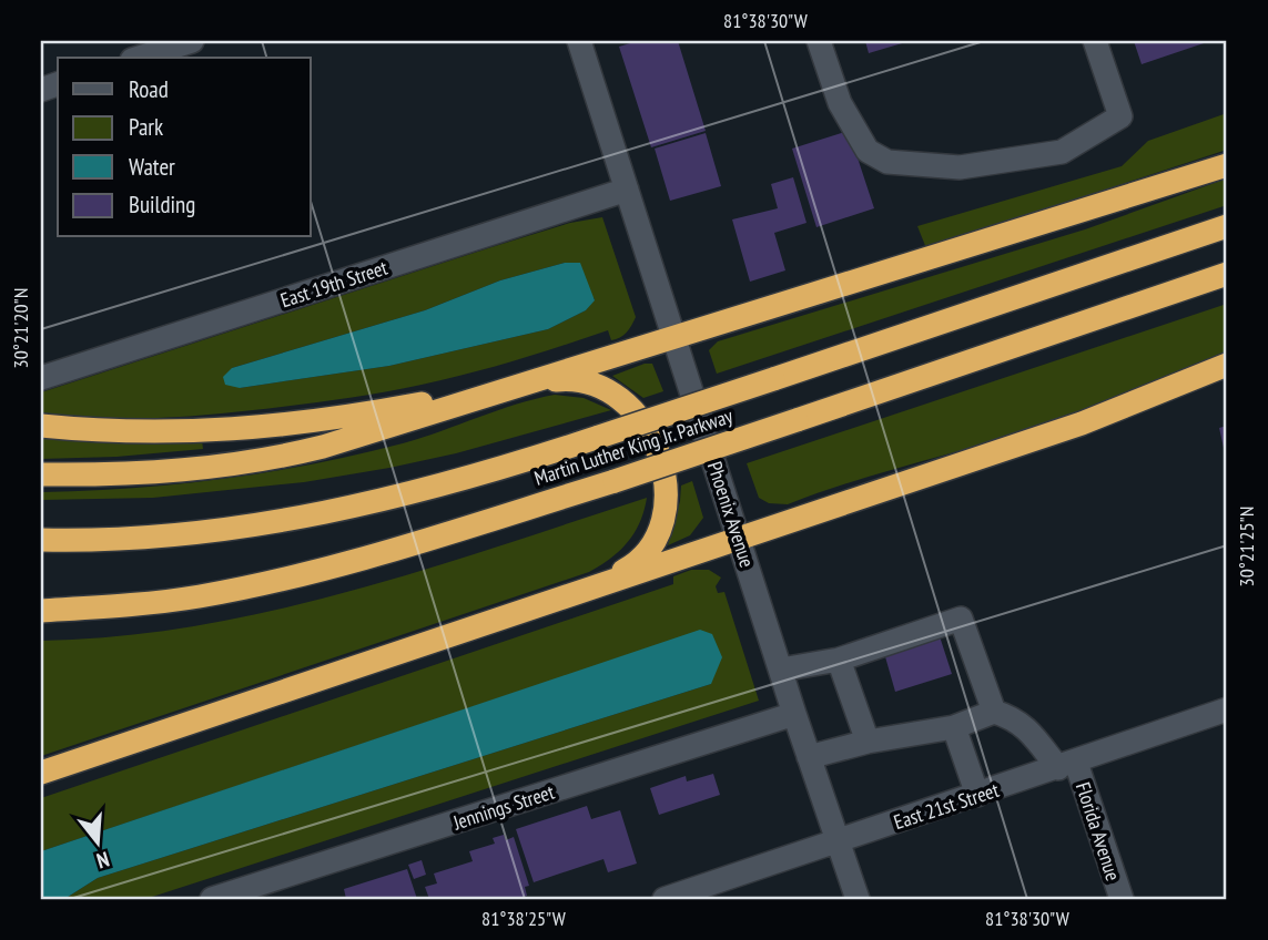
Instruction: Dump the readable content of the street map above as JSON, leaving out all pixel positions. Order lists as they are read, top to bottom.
{
  "streets": {
    "highway": ["Martin Luther King Jr. Parkway"],
    "street": [
      "East 19th Street",
      "Phoenix Avenue",
      "East 21st Street",
      "Jennings Street",
      "Florida Avenue"
    ]
  },
  "crossings": [
    ["East 19th Street", "Phoenix Avenue"],
    ["Phoenix Avenue", "East 21st Street"],
    ["Phoenix Avenue", "Jennings Street"],
    ["East 21st Street", "Florida Avenue"]
  ],
  "legend": [
    "Road",
    "Park",
    "Water",
    "Building"
  ],
  "north": "bottom",
  "coordinates": [
    "81°38'30\"W",
    "30°21'20\"N",
    "30°21'25\"N",
    "81°38'25\"W"
  ]
}
